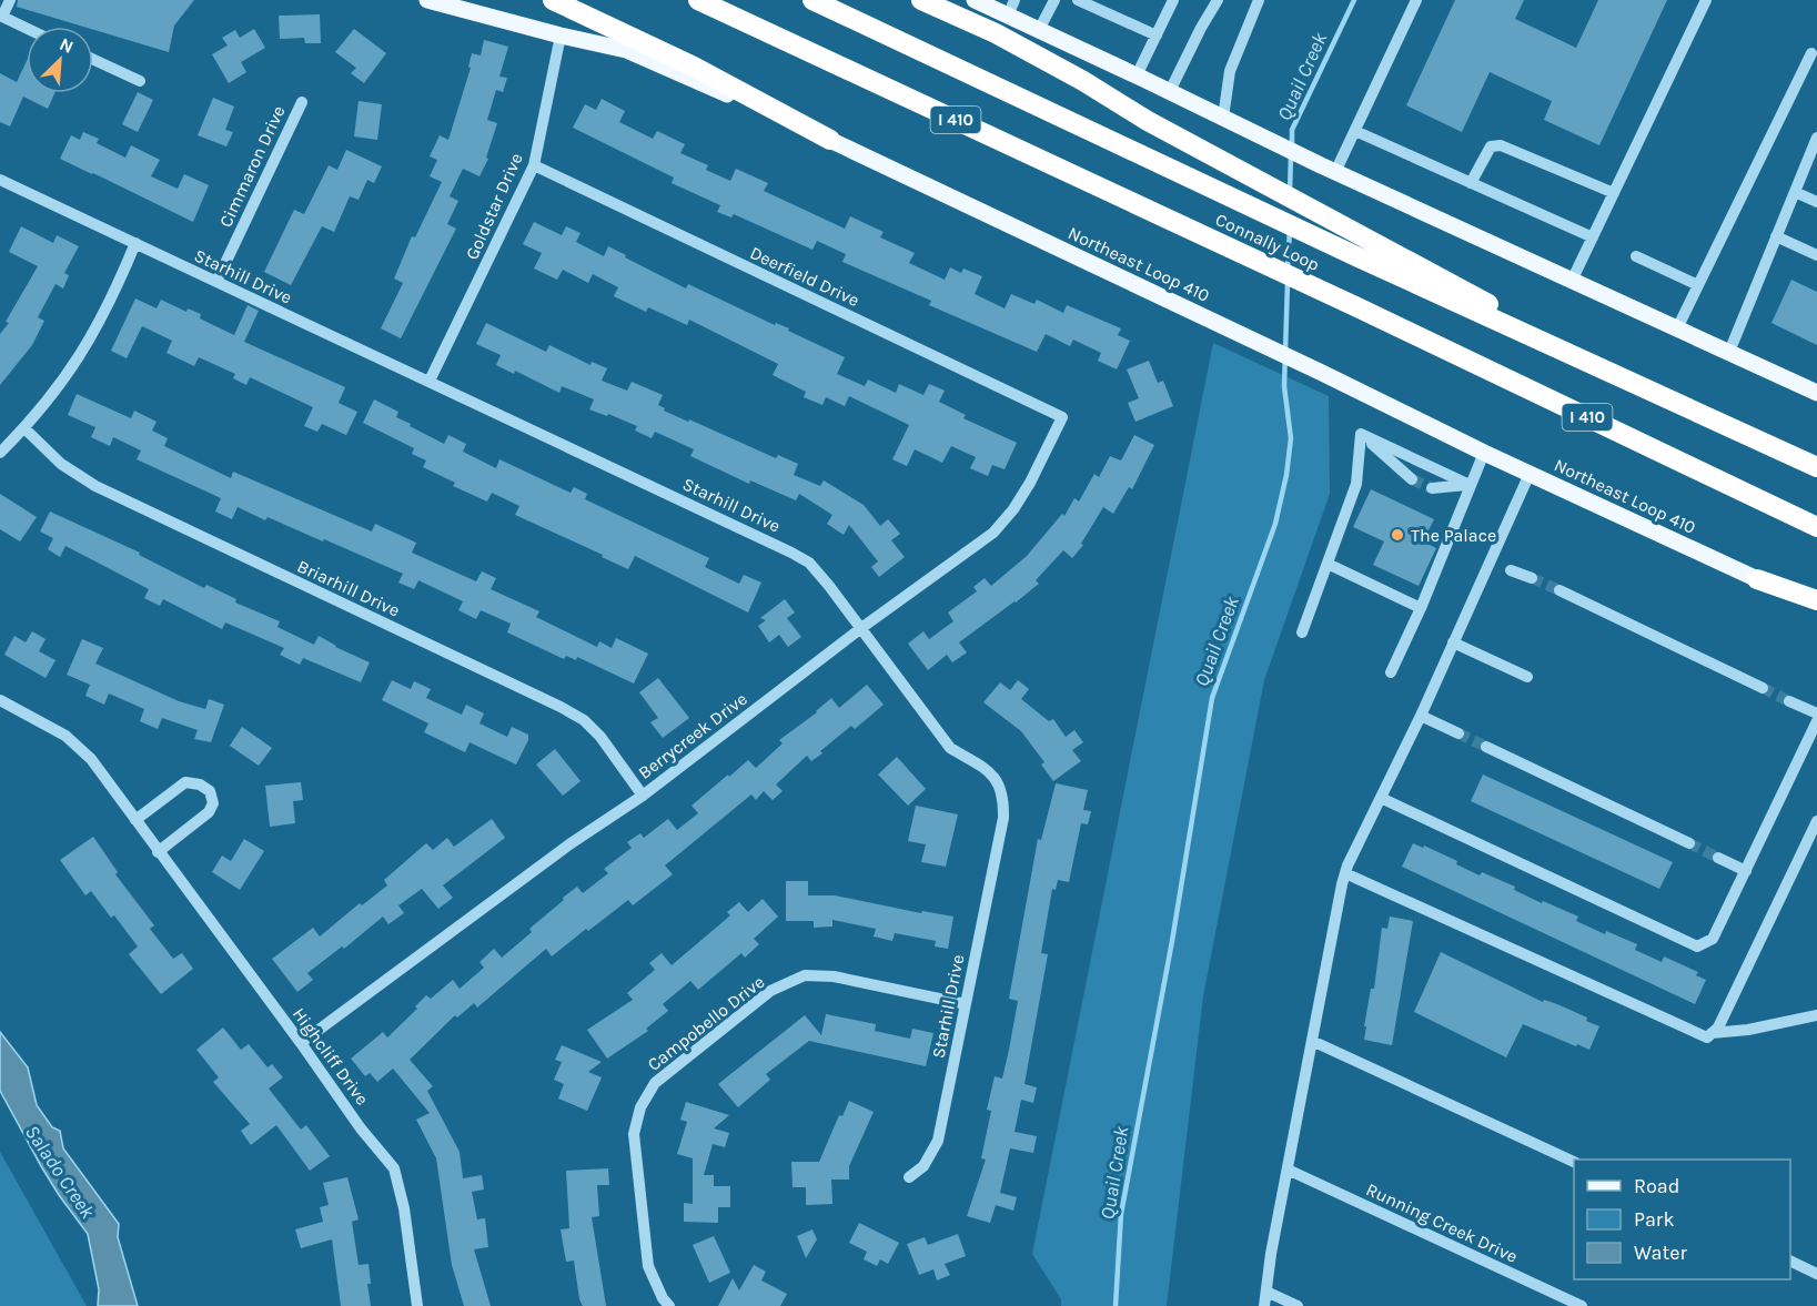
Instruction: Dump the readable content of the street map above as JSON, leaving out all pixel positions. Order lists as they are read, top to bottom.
{
  "streets": {
    "highway": ["I 410", "Connally Loop"],
    "main road": ["Northeast Loop 410"],
    "street": [
      "Cimmaron Drive",
      "Goldstar Drive",
      "Starhill Drive",
      "Deerfield Drive",
      "Briarhill Drive",
      "Berrycreek Drive",
      "Campobello Drive",
      "Highcliff Drive",
      "Running Creek Drive"
    ]
  },
  "crossings": [
    ["Cimmaron Drive", "Starhill Drive"],
    ["Goldstar Drive", "Northeast Loop 410"],
    ["Goldstar Drive", "Starhill Drive"],
    ["Goldstar Drive", "Deerfield Drive"],
    ["Starhill Drive", "Berrycreek Drive"],
    ["Starhill Drive", "Campobello Drive"],
    ["Deerfield Drive", "Berrycreek Drive"],
    ["Briarhill Drive", "Berrycreek Drive"],
    ["Berrycreek Drive", "Highcliff Drive"]
  ],
  "water": ["Quail Creek", "Salado Creek"],
  "places": ["The Palace"],
  "legend": ["Road", "Park", "Water"],
  "north": "top right"
}
